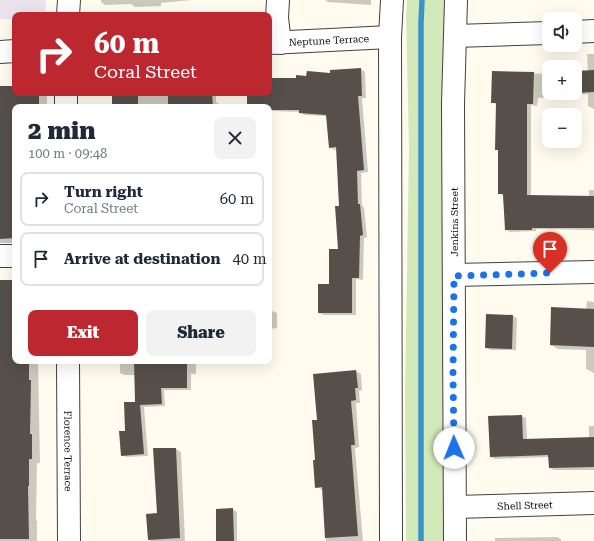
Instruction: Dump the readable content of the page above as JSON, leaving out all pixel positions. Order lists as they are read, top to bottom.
{
  "streets": {
    "street": [
      "Neptune Terrace",
      "Jenkins Street",
      "Florence Terrace",
      "Shell Street"
    ]
  },
  "crossings": [
    ["Jenkins Street", "Shell Street"]
  ],
  "page": {
    "map_buttons": ["+", "−"],
    "turn": ["60 m", "Coral Street"],
    "heading": ["2 min", "100 m · 09:48"],
    "list": [
      {
        "name": "Turn right",
        "note": "Coral Street",
        "value": "60 m"
      },
      {
        "name": "Arrive at destination",
        "value": "40 m"
      }
    ],
    "buttons": ["Exit", "Share"]
  }
}
